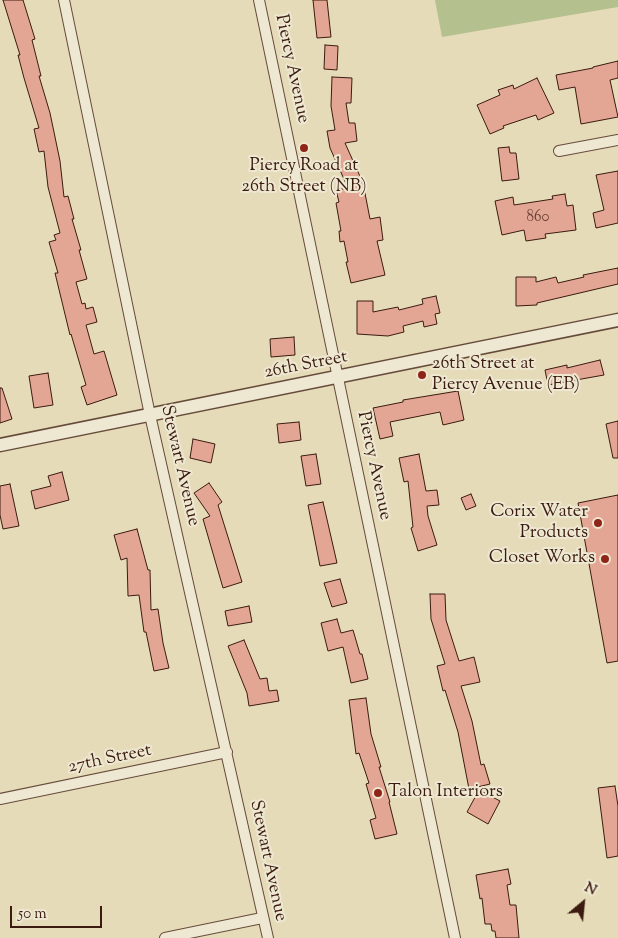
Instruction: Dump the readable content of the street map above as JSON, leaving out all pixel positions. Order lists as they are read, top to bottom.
{
  "streets": {
    "street": [
      "Piercy Avenue",
      "26th Street",
      "Stewart Avenue",
      "27th Street"
    ]
  },
  "crossings": [
    ["Piercy Avenue", "26th Street"],
    ["26th Street", "Stewart Avenue"],
    ["Stewart Avenue", "27th Street"]
  ],
  "places": [
    "Piercy Road at 26th Street (NB)",
    "26th Street at Piercy Avenue (EB)",
    "Corix Water Products",
    "Closet Works",
    "Talon Interiors"
  ],
  "house_numbers": ["860"],
  "scale_bar": "50 m",
  "north": "top right"
}
